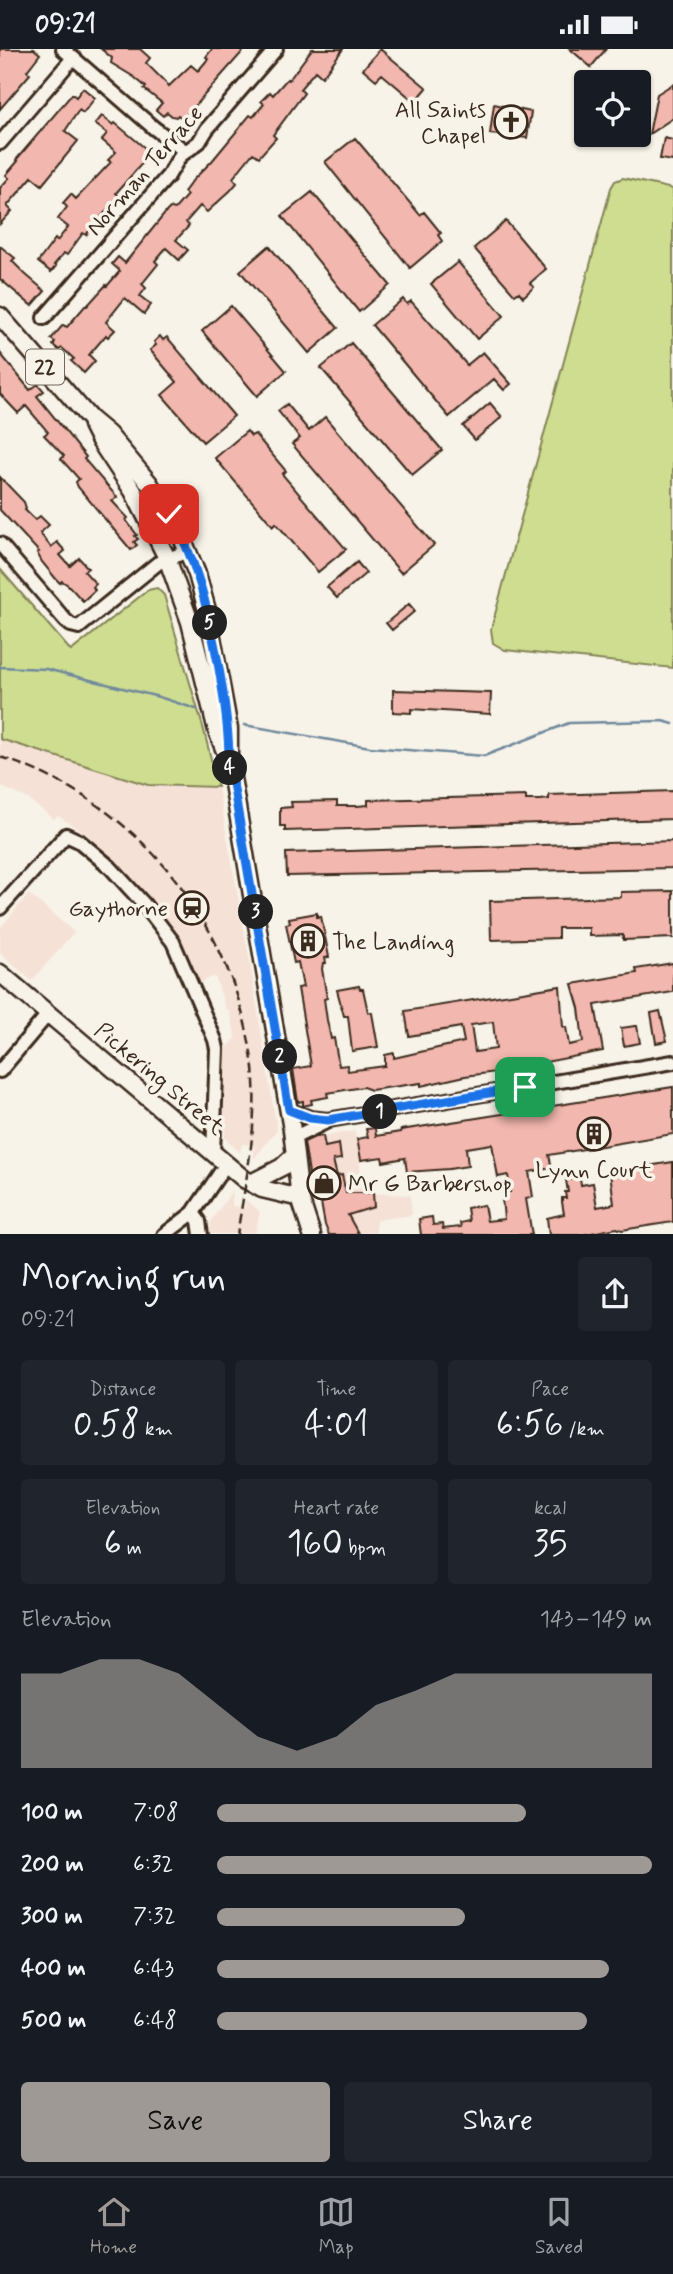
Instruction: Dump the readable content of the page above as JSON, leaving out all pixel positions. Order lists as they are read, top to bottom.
{
  "streets": {
    "main road": ["22", "Pickering Street"],
    "street": ["Norman Terrace"]
  },
  "crossings": [
    ["22", "Pickering Street"]
  ],
  "places": {
    "church": ["All Saints Chapel"],
    "station": ["Gaythorne"],
    "building": ["The Landing", "Lynn Court"],
    "shop": ["Mr G Barbershop"]
  },
  "page": {
    "status": "09:21",
    "pins": [
      "5",
      "4",
      "3",
      "2",
      "1"
    ],
    "heading": ["Morning run", "09:21"],
    "stats": [
      ["Distance", "0.58 km"],
      ["Time", "4:01"],
      ["Pace", "6:56 /km"],
      ["Elevation", "6 m"],
      ["Heart rate", "160 bpm"],
      ["kcal", "35"]
    ],
    "chart": ["Elevation", "143–149 m"],
    "list": [
      {
        "name": "100 m",
        "note": "7:08"
      },
      {
        "name": "200 m",
        "note": "6:32"
      },
      {
        "name": "300 m",
        "note": "7:32"
      },
      {
        "name": "400 m",
        "note": "6:43"
      },
      {
        "name": "500 m",
        "note": "6:48"
      }
    ],
    "buttons": ["Save", "Share"],
    "tabs": ["Home", "Map", "Saved"]
  }
}
